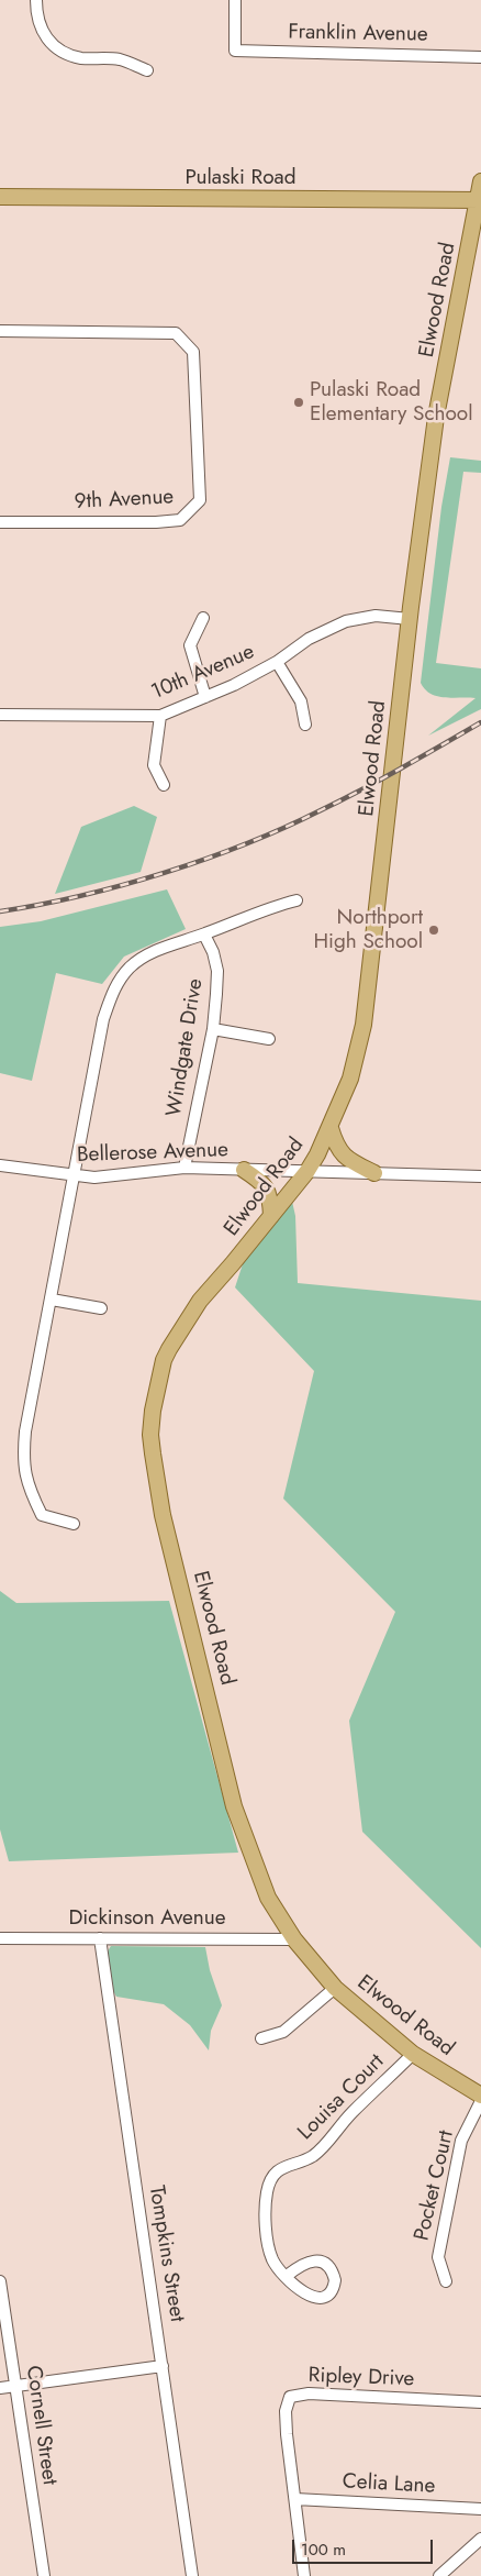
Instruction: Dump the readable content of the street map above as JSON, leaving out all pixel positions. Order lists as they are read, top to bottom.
{
  "streets": {
    "main road": ["Pulaski Road", "Elwood Road"],
    "street": [
      "Franklin Avenue",
      "9th Avenue",
      "10th Avenue",
      "Windgate Drive",
      "Bellerose Avenue",
      "Dickinson Avenue",
      "Louisa Court",
      "Pocket Court",
      "Tompkins Street",
      "Ripley Drive",
      "Cornell Street",
      "Celia Lane"
    ]
  },
  "crossings": [
    ["Pulaski Road", "Elwood Road"],
    ["Elwood Road", "10th Avenue"],
    ["Elwood Road", "Bellerose Avenue"],
    ["Elwood Road", "Dickinson Avenue"],
    ["Elwood Road", "Louisa Court"],
    ["Windgate Drive", "Bellerose Avenue"],
    ["Dickinson Avenue", "Tompkins Street"],
    ["Ripley Drive", "Celia Lane"]
  ],
  "places": ["Pulaski Road Elementary School", "Northport High School"],
  "scale_bar": "100 m"
}
